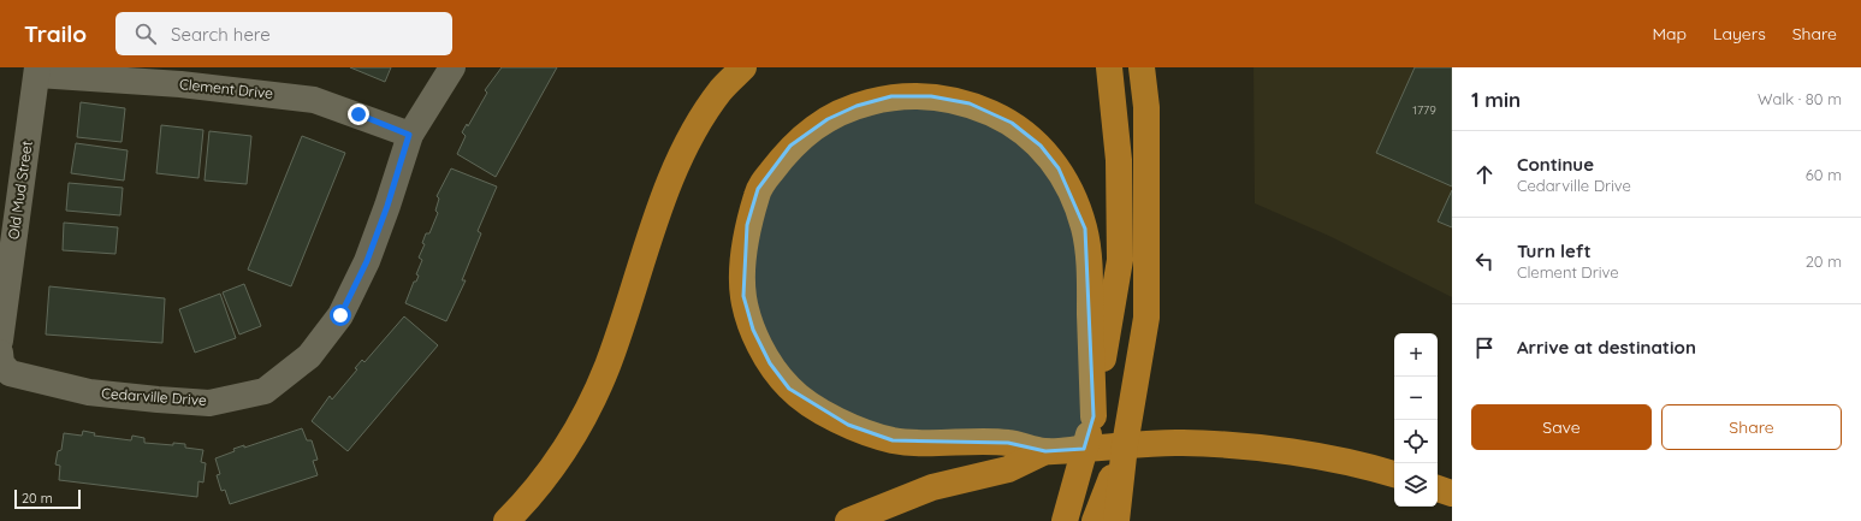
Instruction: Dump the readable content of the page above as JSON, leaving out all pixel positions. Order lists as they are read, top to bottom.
{
  "streets": {
    "street": ["Clement Drive", "Old Mud Street", "Cedarville Drive"]
  },
  "crossings": [
    ["Clement Drive", "Old Mud Street"],
    ["Clement Drive", "Cedarville Drive"]
  ],
  "house_numbers": ["1779"],
  "scale_bar": "20 m",
  "page": {
    "header": "Trailo",
    "search": "Search here",
    "nav": ["Map", "Layers", "Share"],
    "heading": ["1 min", "Walk · 80 m"],
    "list": [
      ["Continue", "Cedarville Drive", "60 m"],
      ["Turn left", "Clement Drive", "20 m"],
      "Arrive at destination"
    ],
    "map_buttons": ["+", "−"],
    "buttons": ["Save", "Share"],
    "scale": "20 m"
  }
}
